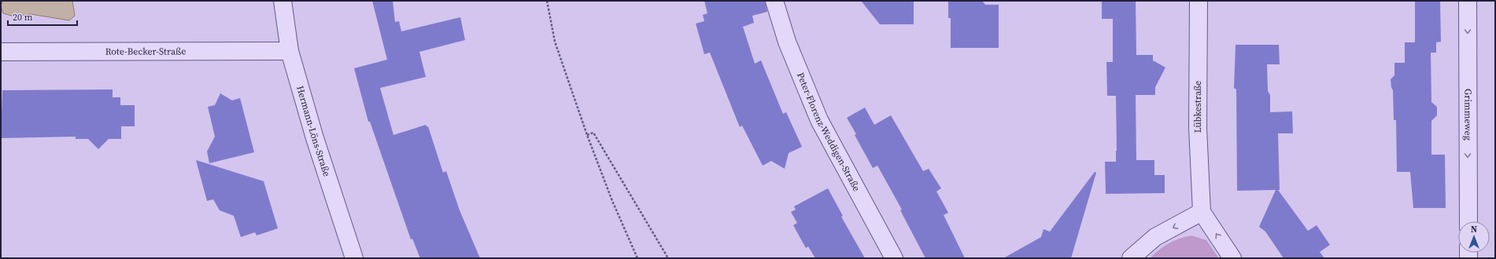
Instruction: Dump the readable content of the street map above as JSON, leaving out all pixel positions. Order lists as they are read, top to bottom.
{
  "streets": {
    "street": [
      "Rote-Becker-Straße",
      "Lübkestraße",
      "Grimmeweg",
      "Hermann-Löns-Straße",
      "Peter-Florenz-Weddigen-Straße"
    ]
  },
  "crossings": [
    ["Rote-Becker-Straße", "Hermann-Löns-Straße"]
  ],
  "one_way": ["Grimmeweg"],
  "scale_bar": "20 m",
  "north": "top"
}
